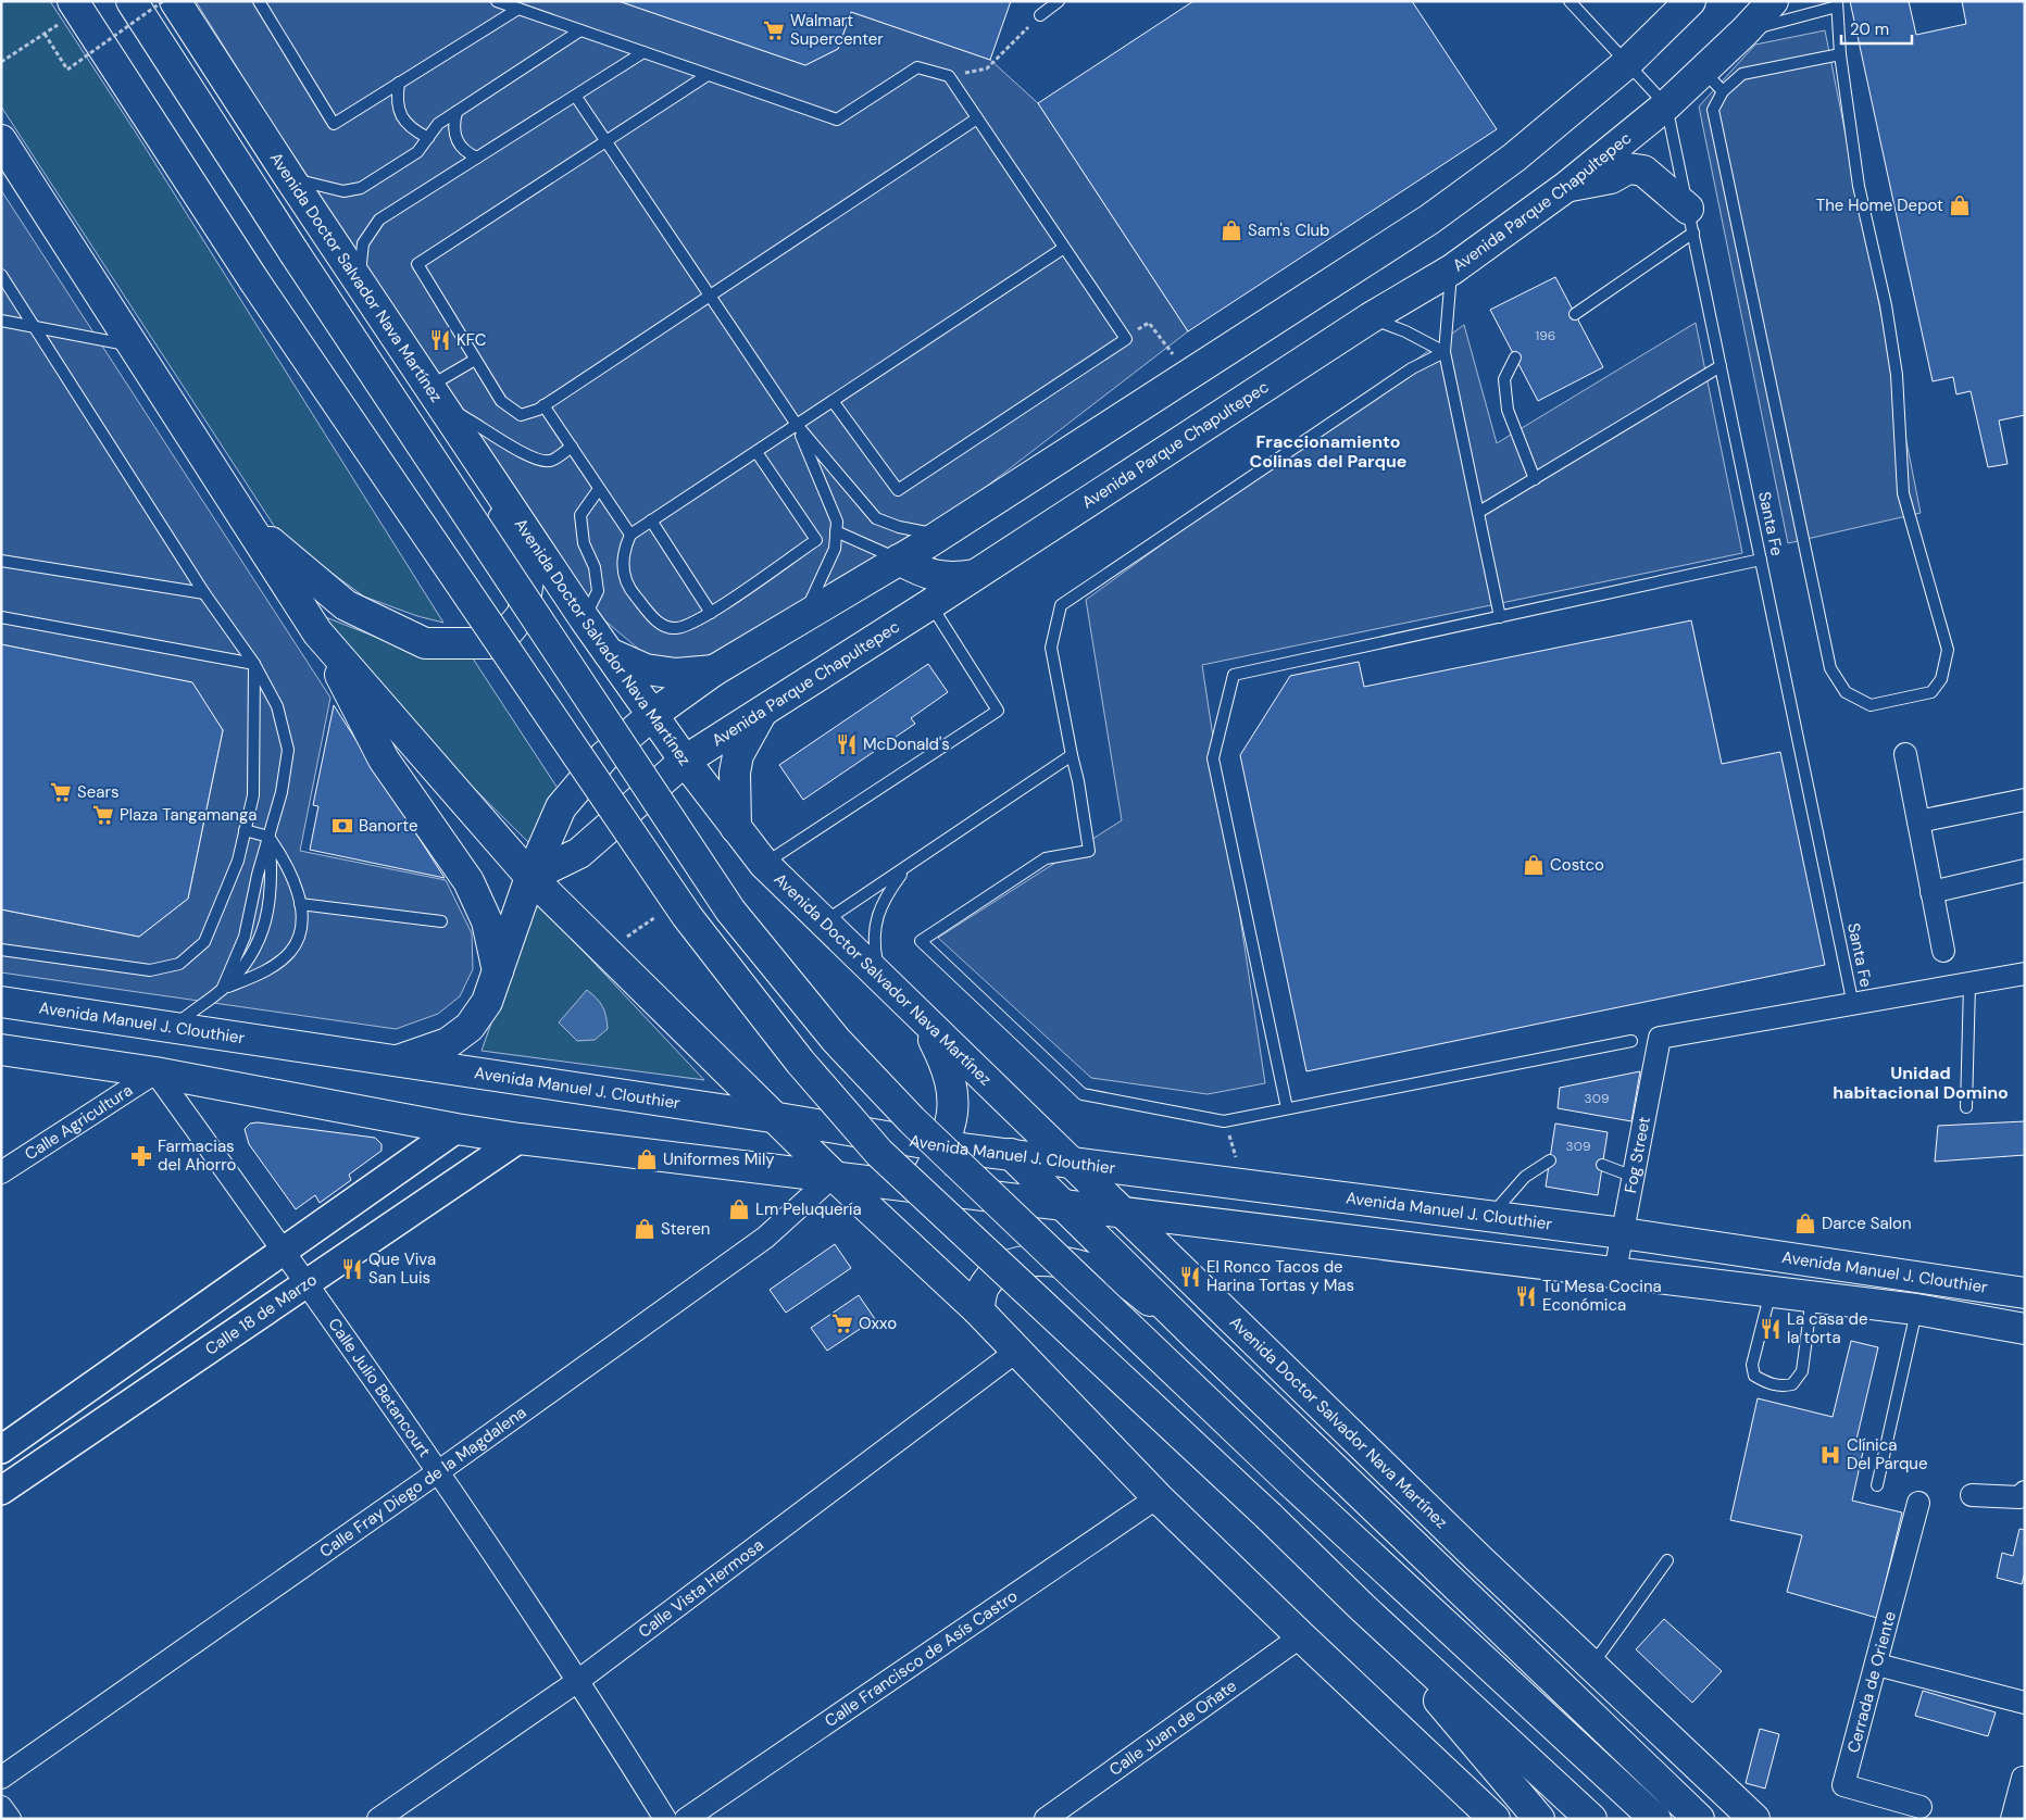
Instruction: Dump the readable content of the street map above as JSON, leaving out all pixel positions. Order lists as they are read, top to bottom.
{
  "streets": {
    "main road": ["Avenida Parque Chapultepec", "Avenida Doctor Salvador Nava Martínez", "Avenida Manuel J. Clouthier"],
    "street": [
      "Calle Agricultura",
      "Fog Street",
      "Calle 18 de Marzo",
      "Calle Julio Betancourt",
      "Calle Fray Diego de la Magdalena",
      "Calle Vista Hermosa",
      "Calle Francisco de Asís Castro",
      "Cerrada de Oriente",
      "Calle Juan de Oñate"
    ],
    "lane": ["Santa Fe"]
  },
  "crossings": [
    ["Avenida Parque Chapultepec", "Avenida Doctor Salvador Nava Martínez"],
    ["Avenida Parque Chapultepec", "Santa Fe"],
    ["Avenida Doctor Salvador Nava Martínez", "Avenida Manuel J. Clouthier"],
    ["Santa Fe", "Fog Street"],
    ["Avenida Manuel J. Clouthier", "Calle Agricultura"],
    ["Avenida Manuel J. Clouthier", "Fog Street"],
    ["Avenida Manuel J. Clouthier", "Calle 18 de Marzo"],
    ["Avenida Manuel J. Clouthier", "Calle Julio Betancourt"],
    ["Avenida Manuel J. Clouthier", "Calle Fray Diego de la Magdalena"],
    ["Calle Agricultura", "Calle Julio Betancourt"],
    ["Calle 18 de Marzo", "Calle Julio Betancourt"],
    ["Calle Julio Betancourt", "Calle Fray Diego de la Magdalena"],
    ["Calle Julio Betancourt", "Calle Vista Hermosa"]
  ],
  "districts": ["Fraccionamiento Colinas del Parque", "Unidad habitacional Domino"],
  "places": {
    "supermarket": [
      "Walmart Supercenter",
      "Sears",
      "Plaza Tangamanga",
      "Oxxo"
    ],
    "shop": [
      "The Home Depot",
      "Sam's Club",
      "Costco",
      "Uniformes Mily",
      "Lm Peluquería",
      "Darce Salon",
      "Steren"
    ],
    "restaurant": [
      "KFC",
      "McDonald's",
      "Que Viva San Luis",
      "El Ronco Tacos de Harina Tortas y Mas",
      "Tu Mesa Cocina Económica",
      "La casa de la torta"
    ],
    "bank": ["Banorte"],
    "pharmacy": ["Farmacias del Ahorro"],
    "hospital": ["Clínica Del Parque"]
  },
  "house_numbers": ["196", "309", "309"],
  "scale_bar": "20 m"
}
